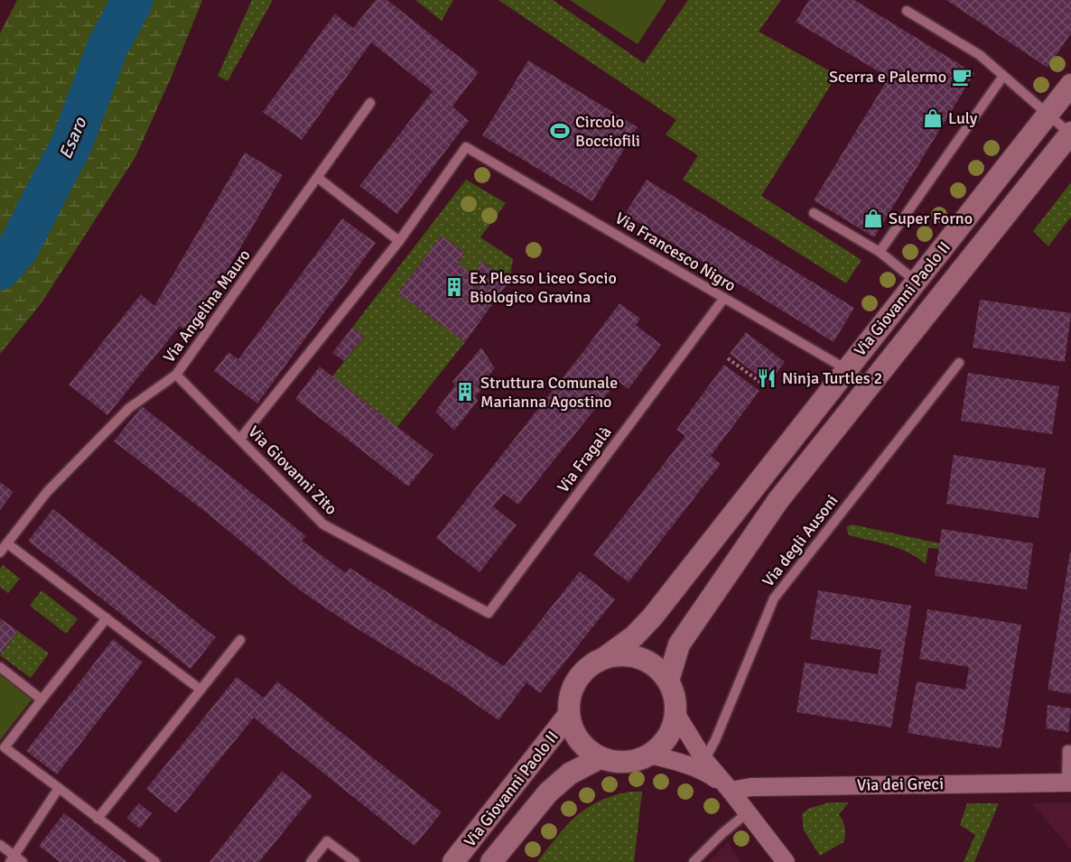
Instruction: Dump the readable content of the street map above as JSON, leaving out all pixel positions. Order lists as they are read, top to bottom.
{
  "streets": {
    "street": ["Via Giovanni Paolo II", "Via dei Greci"],
    "lane": [
      "Via Francesco Nigro",
      "Via Angelina Mauro",
      "Via Fragalà",
      "Via Giovanni Zito",
      "Via degli Ausoni"
    ]
  },
  "crossings": [
    ["Via Francesco Nigro", "Via Giovanni Paolo II"],
    ["Via Francesco Nigro", "Via Fragalà"],
    ["Via Angelina Mauro", "Via Giovanni Zito"],
    ["Via Fragalà", "Via Giovanni Zito"]
  ],
  "water": ["Esaro"],
  "places": {
    "cafe": ["Scerra e Palermo"],
    "shop": ["Luly", "Super Forno"],
    "sports": ["Circolo Bocciofili"],
    "building": ["Ex Plesso Liceo Socio Biologico Gravina", "Struttura Comunale Marianna Agostino"],
    "restaurant": ["Ninja Turtles 2"]
  }
}
